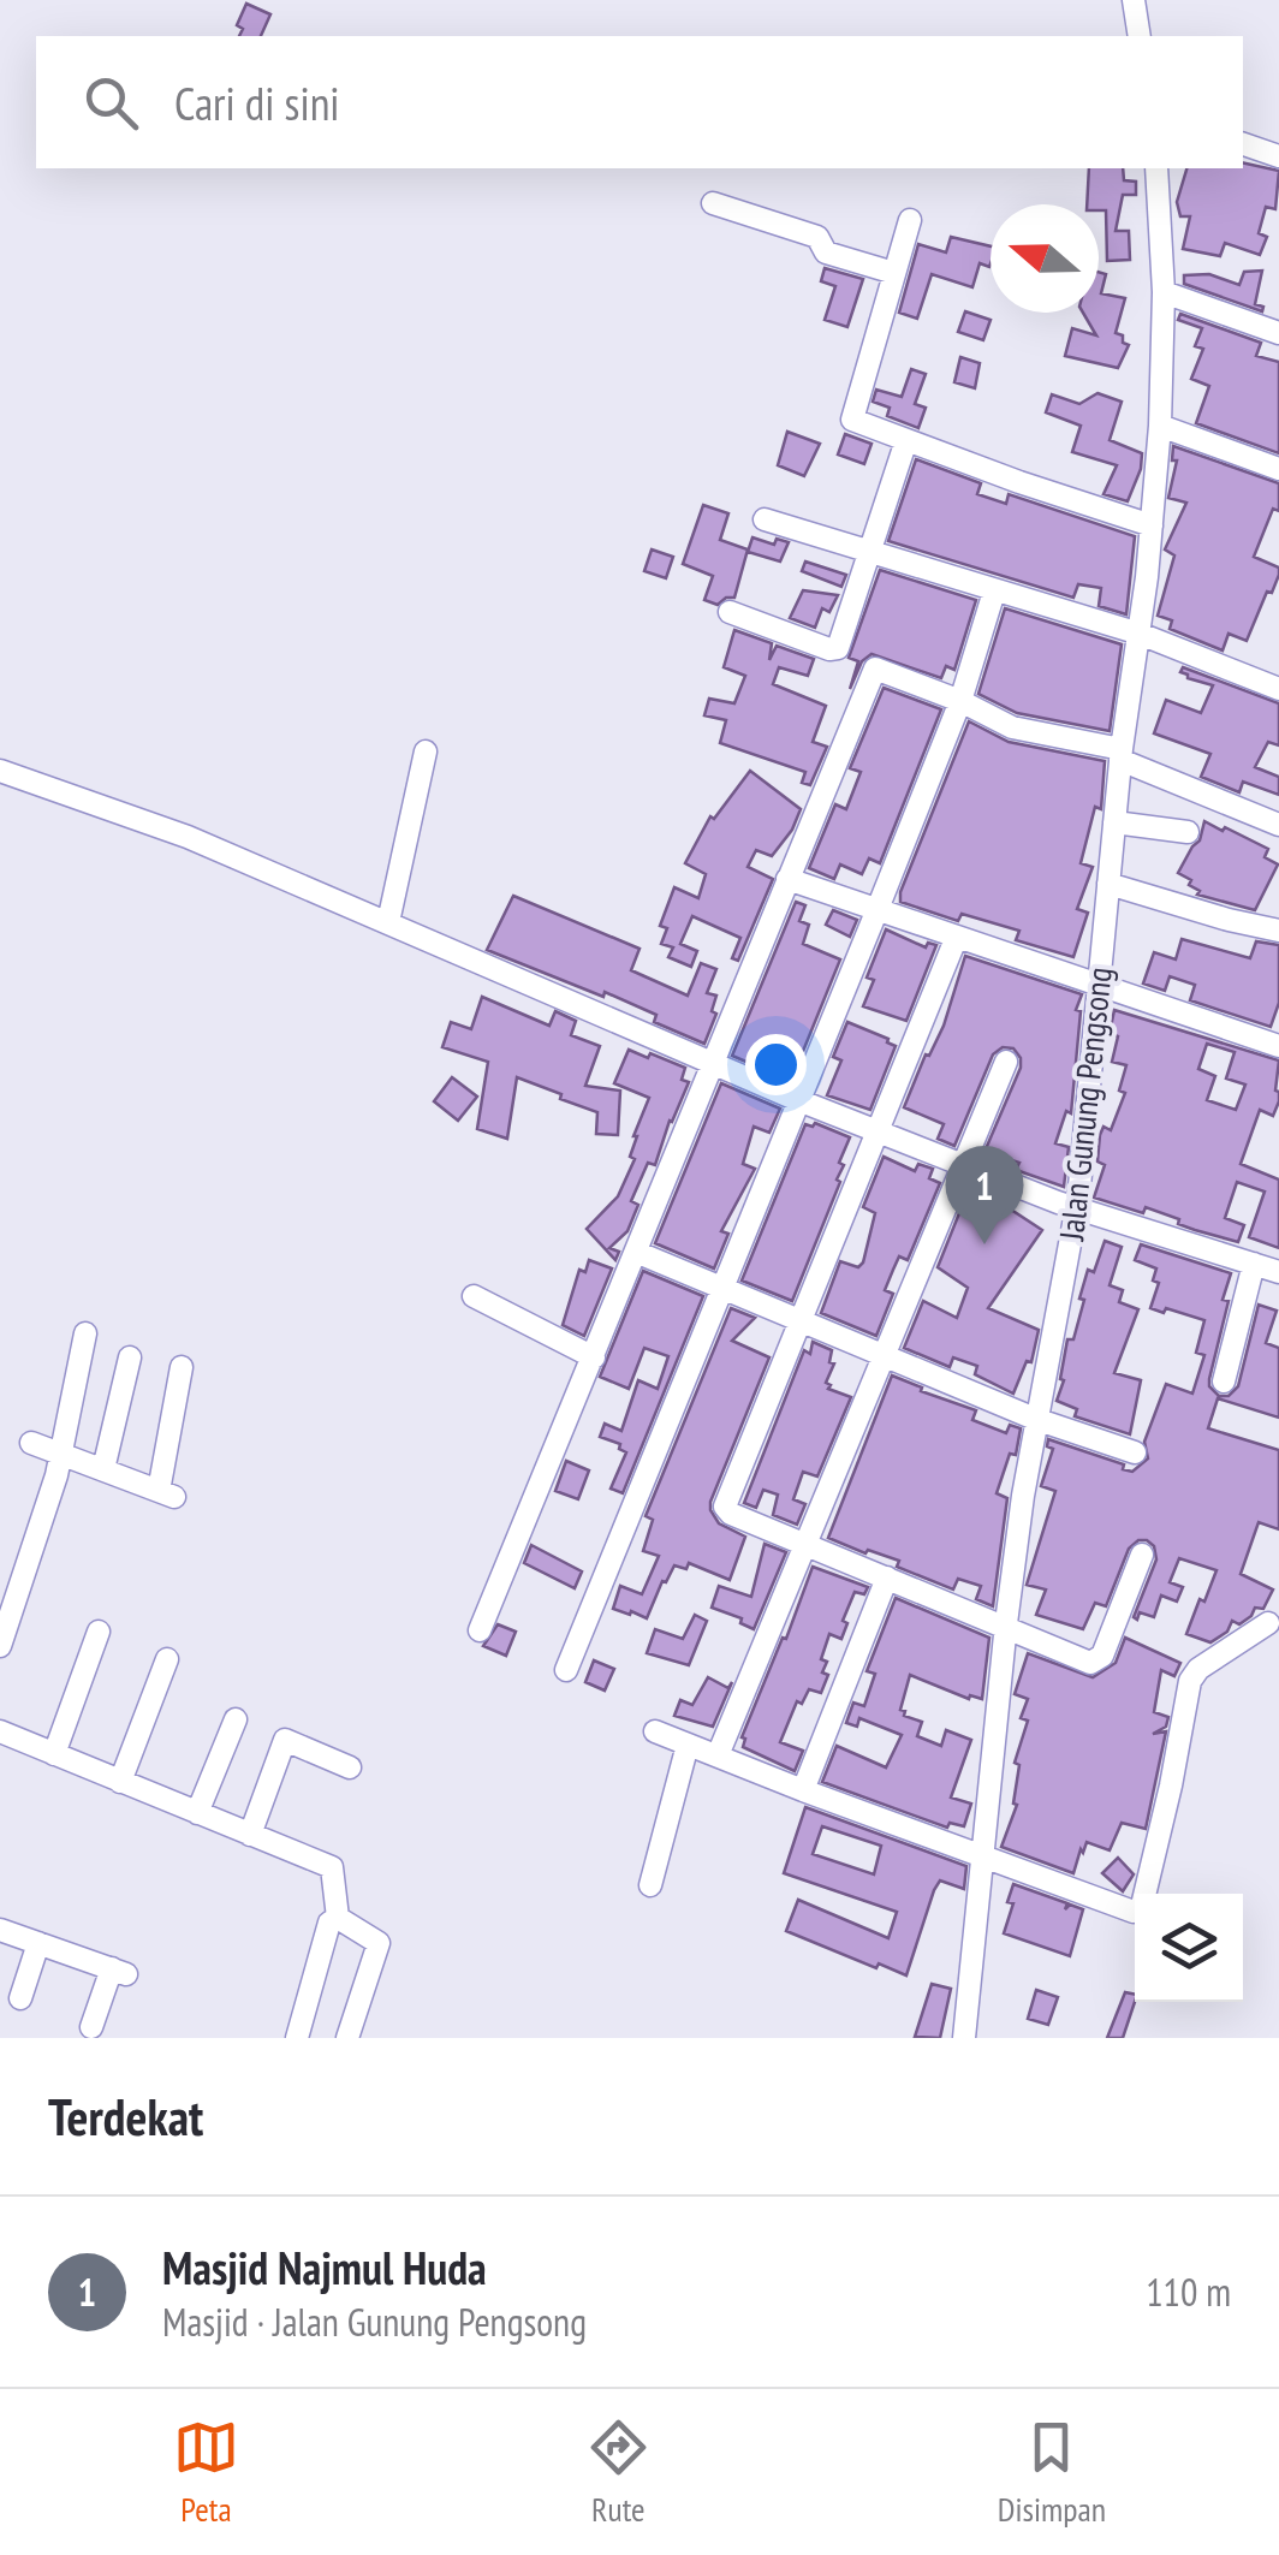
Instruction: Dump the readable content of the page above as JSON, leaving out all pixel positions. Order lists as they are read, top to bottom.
{
  "streets": {
    "street": ["Jalan Gunung Pengsong"]
  },
  "north": "left",
  "page": {
    "search": "Cari di sini",
    "pins": "1",
    "heading": "Terdekat",
    "list": [
      {
        "mark": "1",
        "name": "Masjid Najmul Huda",
        "note": "Masjid · Jalan Gunung Pengsong",
        "value": "110 m"
      }
    ],
    "nav": ["Peta", "Rute", "Disimpan"]
  }
}
